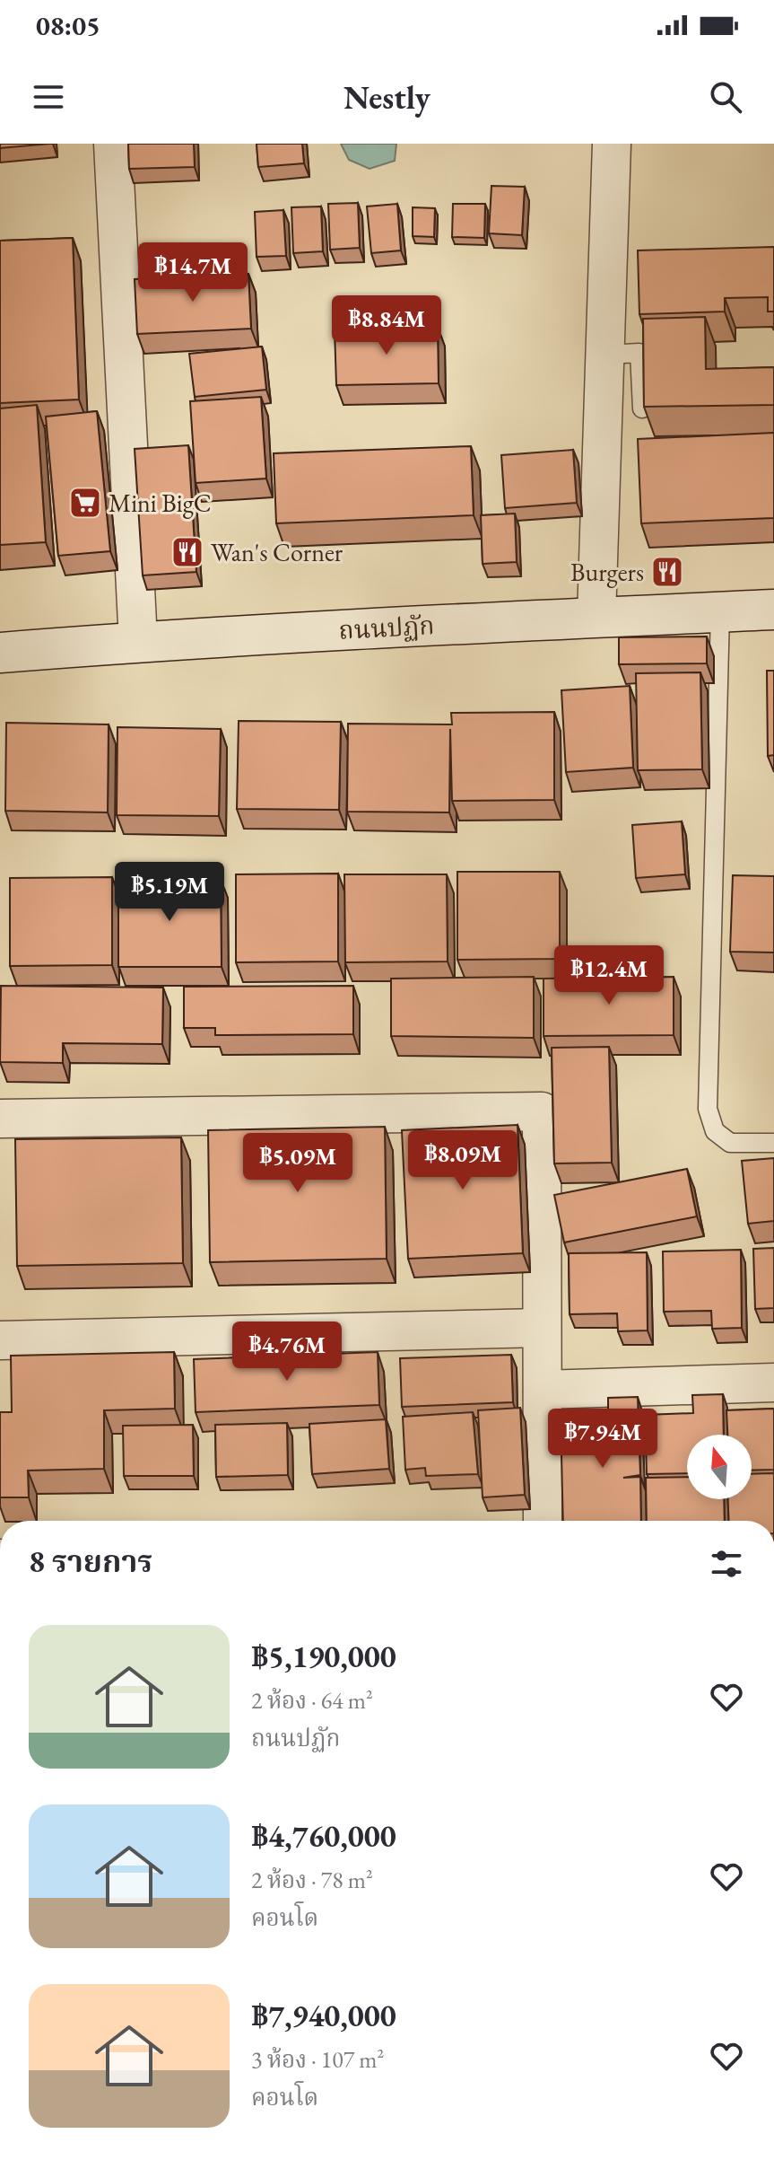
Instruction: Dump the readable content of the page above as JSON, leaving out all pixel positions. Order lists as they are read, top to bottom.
{
  "streets": {
    "main road": ["ถนนปฏัก"]
  },
  "places": {
    "supermarket": ["Mini BigC"],
    "restaurant": ["Wan's Corner", "Burgers"]
  },
  "north": "top",
  "page": {
    "status": "08:05",
    "header": "Nestly",
    "price": [
      "฿14.7M",
      "฿8.84M",
      "฿5.19M",
      "฿12.4M",
      "฿8.09M",
      "฿5.09M",
      "฿4.76M",
      "฿7.94M"
    ],
    "heading": "8 รายการ",
    "list": [
      {
        "name": "฿5,190,000",
        "note": "2 ห้อง · 64 m² · ถนนปฏัก"
      },
      {
        "name": "฿4,760,000",
        "note": "2 ห้อง · 78 m² · คอนโด"
      },
      {
        "name": "฿7,940,000",
        "note": "3 ห้อง · 107 m² · คอนโด"
      }
    ]
  }
}
